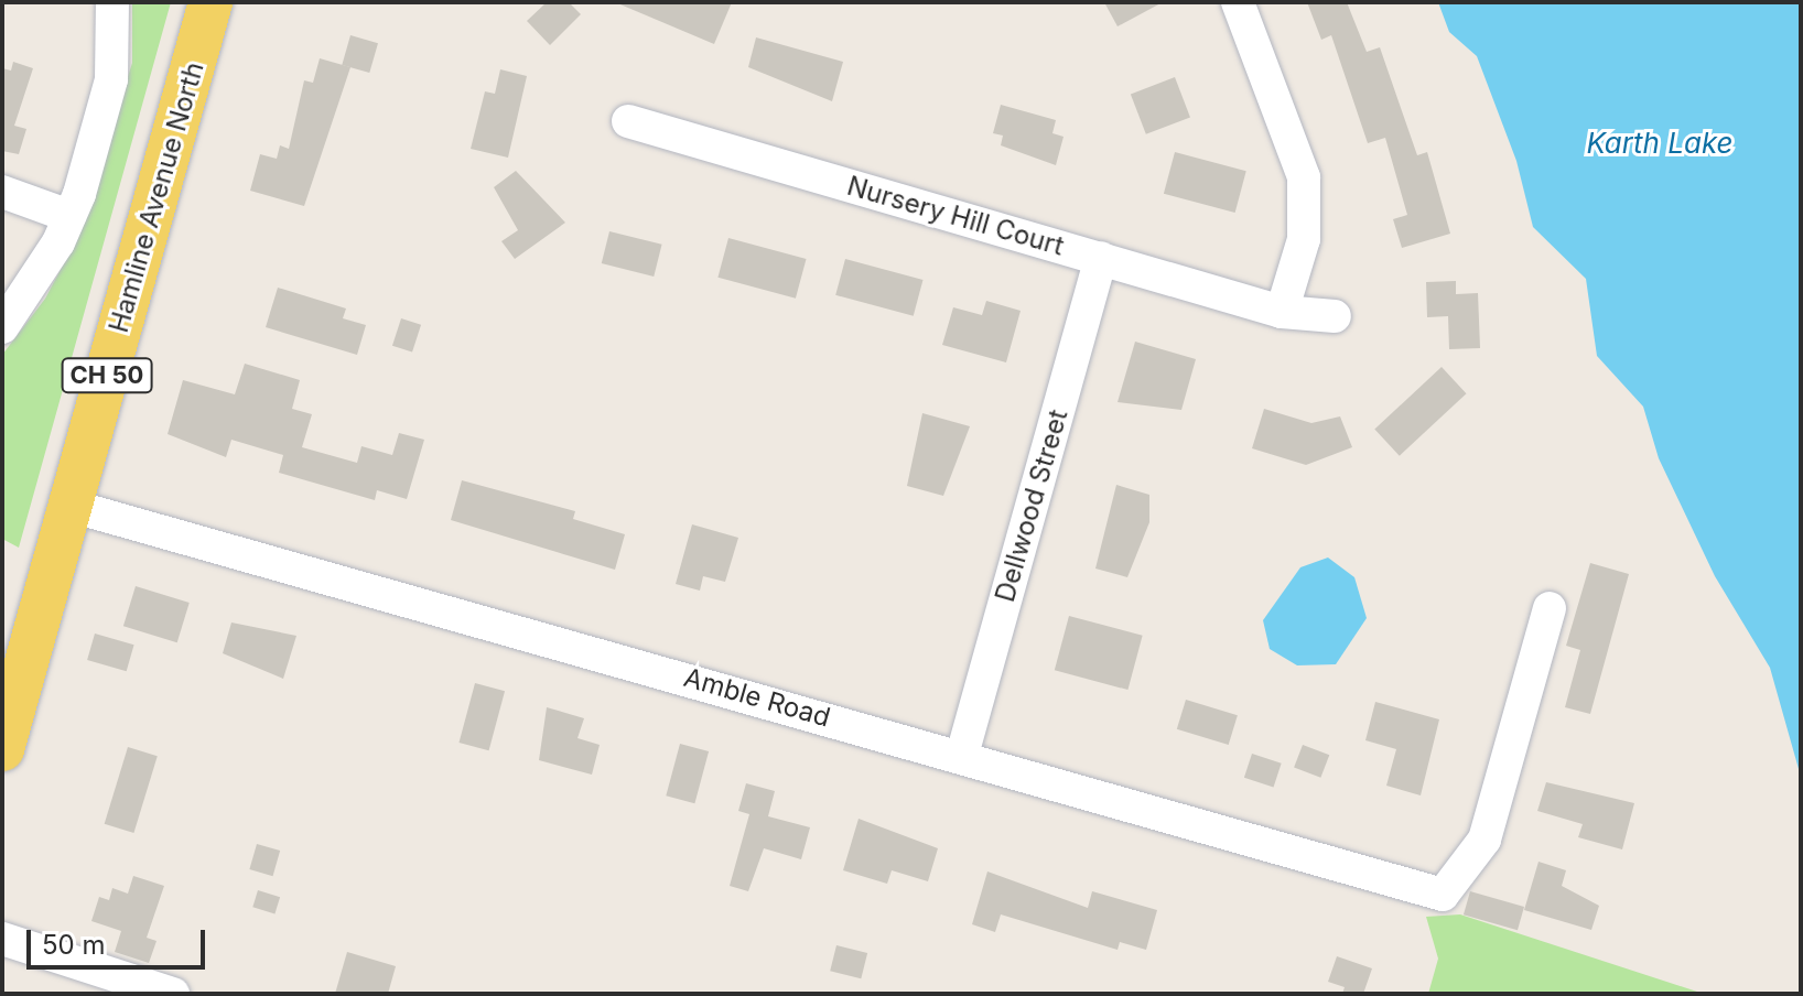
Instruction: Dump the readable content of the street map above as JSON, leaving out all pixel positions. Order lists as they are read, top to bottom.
{
  "streets": {
    "main road": ["Hamline Avenue North", "CH 50"],
    "street": ["Nursery Hill Court", "Dellwood Street", "Amble Road"]
  },
  "crossings": [
    ["Hamline Avenue North", "Amble Road"],
    ["Nursery Hill Court", "Dellwood Street"],
    ["Dellwood Street", "Amble Road"]
  ],
  "water": ["Karth Lake"],
  "scale_bar": "50 m"
}
